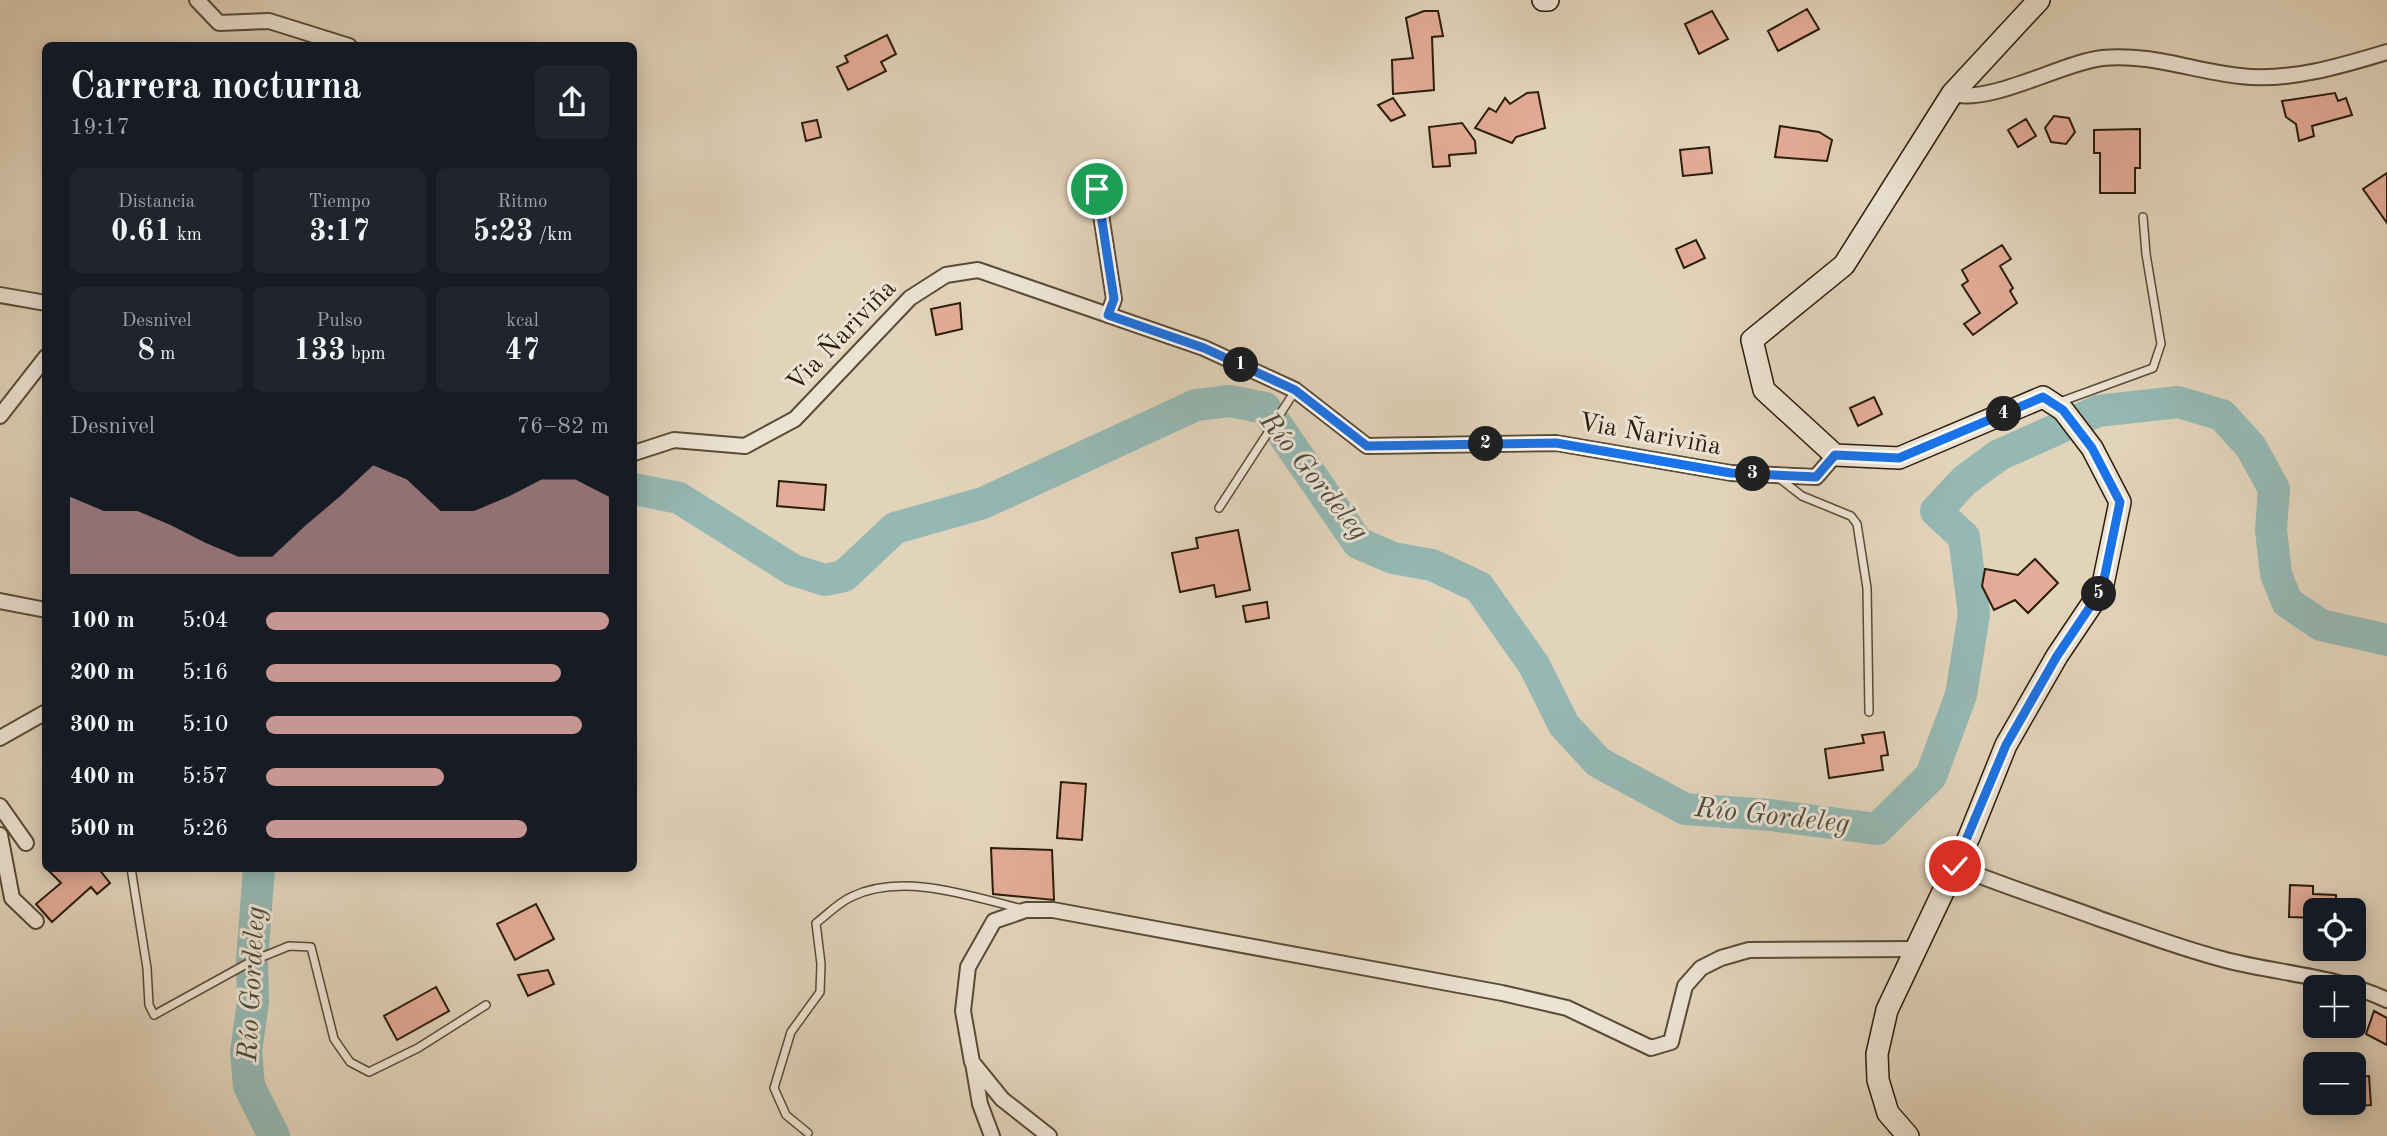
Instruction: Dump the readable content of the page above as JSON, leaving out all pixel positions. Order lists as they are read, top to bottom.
{
  "streets": {
    "street": ["Via Ñariviña"]
  },
  "water": ["Río Gordeleg"],
  "page": {
    "heading": ["Carrera nocturna", "19:17"],
    "stats": [
      ["Distancia", "0.61 km"],
      ["Tiempo", "3:17"],
      ["Ritmo", "5:23 /km"],
      ["Desnivel", "8 m"],
      ["Pulso", "133 bpm"],
      ["kcal", "47"]
    ],
    "pins": [
      "1",
      "4",
      "2",
      "3",
      "5"
    ],
    "chart": ["Desnivel", "76–82 m"],
    "list": [
      {
        "name": "100 m",
        "note": "5:04"
      },
      {
        "name": "200 m",
        "note": "5:16"
      },
      {
        "name": "300 m",
        "note": "5:10"
      },
      {
        "name": "400 m",
        "note": "5:57"
      },
      {
        "name": "500 m",
        "note": "5:26"
      }
    ],
    "map_buttons": ["+", "−"]
  }
}
